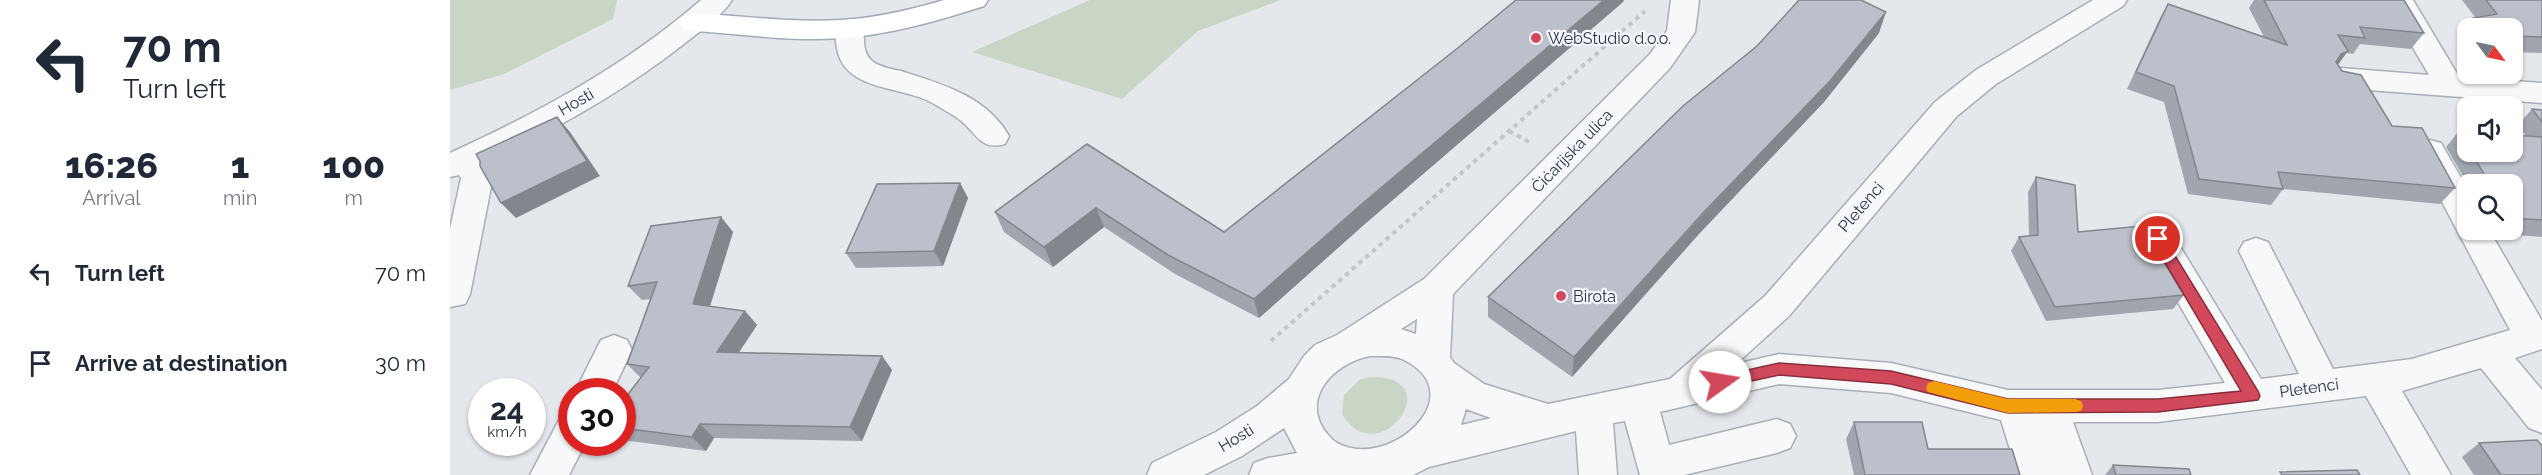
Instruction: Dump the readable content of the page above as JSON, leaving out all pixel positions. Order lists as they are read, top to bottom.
{
  "streets": {
    "street": ["Hosti", "Ćićarijska ulica", "Pletenci"]
  },
  "crossings": [
    ["Hosti", "Ćićarijska ulica"],
    ["Hosti", "Pletenci"],
    ["Ćićarijska ulica", "Pletenci"]
  ],
  "places": ["WebStudio d.o.o.", "Birota"],
  "north": "bottom right",
  "page": {
    "turn": ["70 m", "Turn left"],
    "eta": [
      "16:26",
      "Arrival",
      "1",
      "min",
      "100",
      "m"
    ],
    "list": [
      {
        "name": "Turn left",
        "value": "70 m"
      },
      {
        "name": "Arrive at destination",
        "value": "30 m"
      }
    ],
    "speed": "24 km/h",
    "limit": "30"
  }
}
